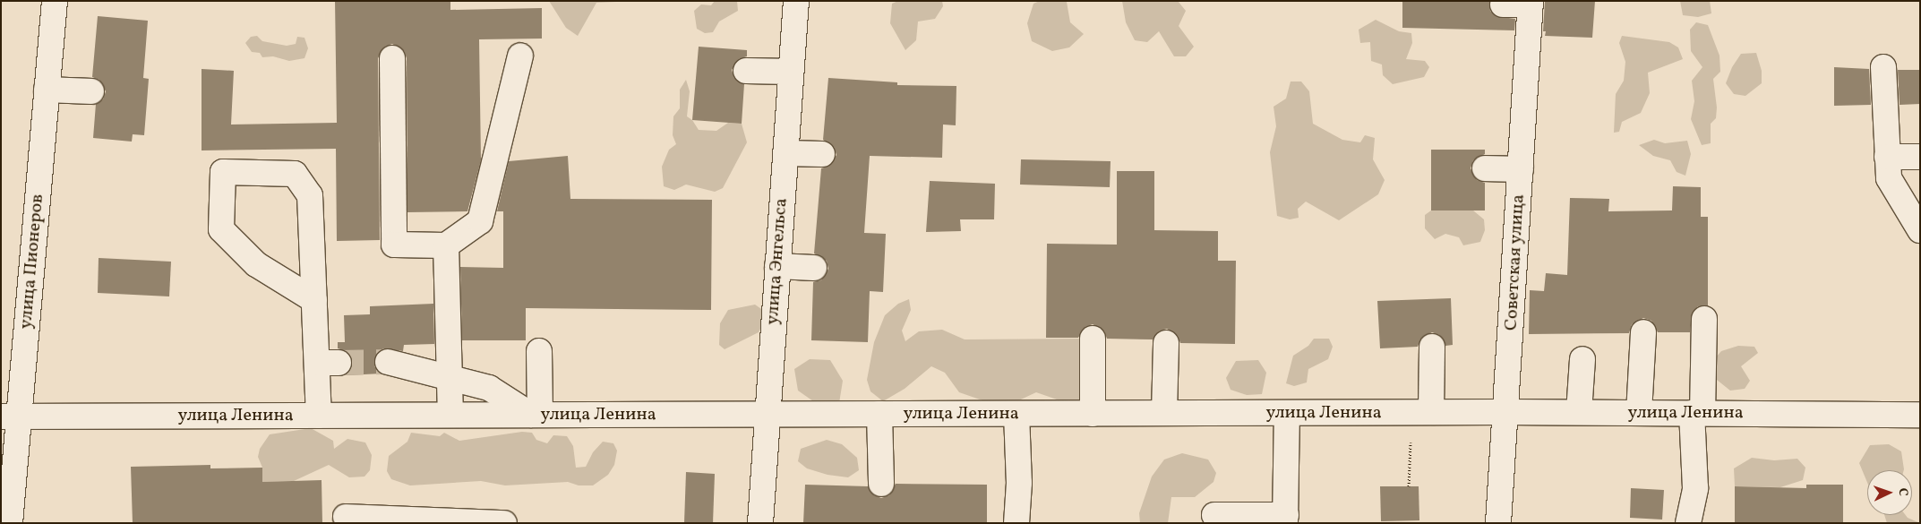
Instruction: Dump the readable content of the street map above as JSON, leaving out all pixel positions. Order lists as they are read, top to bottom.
{
  "streets": {
    "street": [
      "улица Пионеров",
      "улица Энгельса",
      "Советская улица",
      "улица Ленина"
    ]
  },
  "crossings": [
    ["улица Пионеров", "улица Ленина"],
    ["улица Энгельса", "улица Ленина"],
    ["Советская улица", "улица Ленина"]
  ],
  "north": "right"
}
